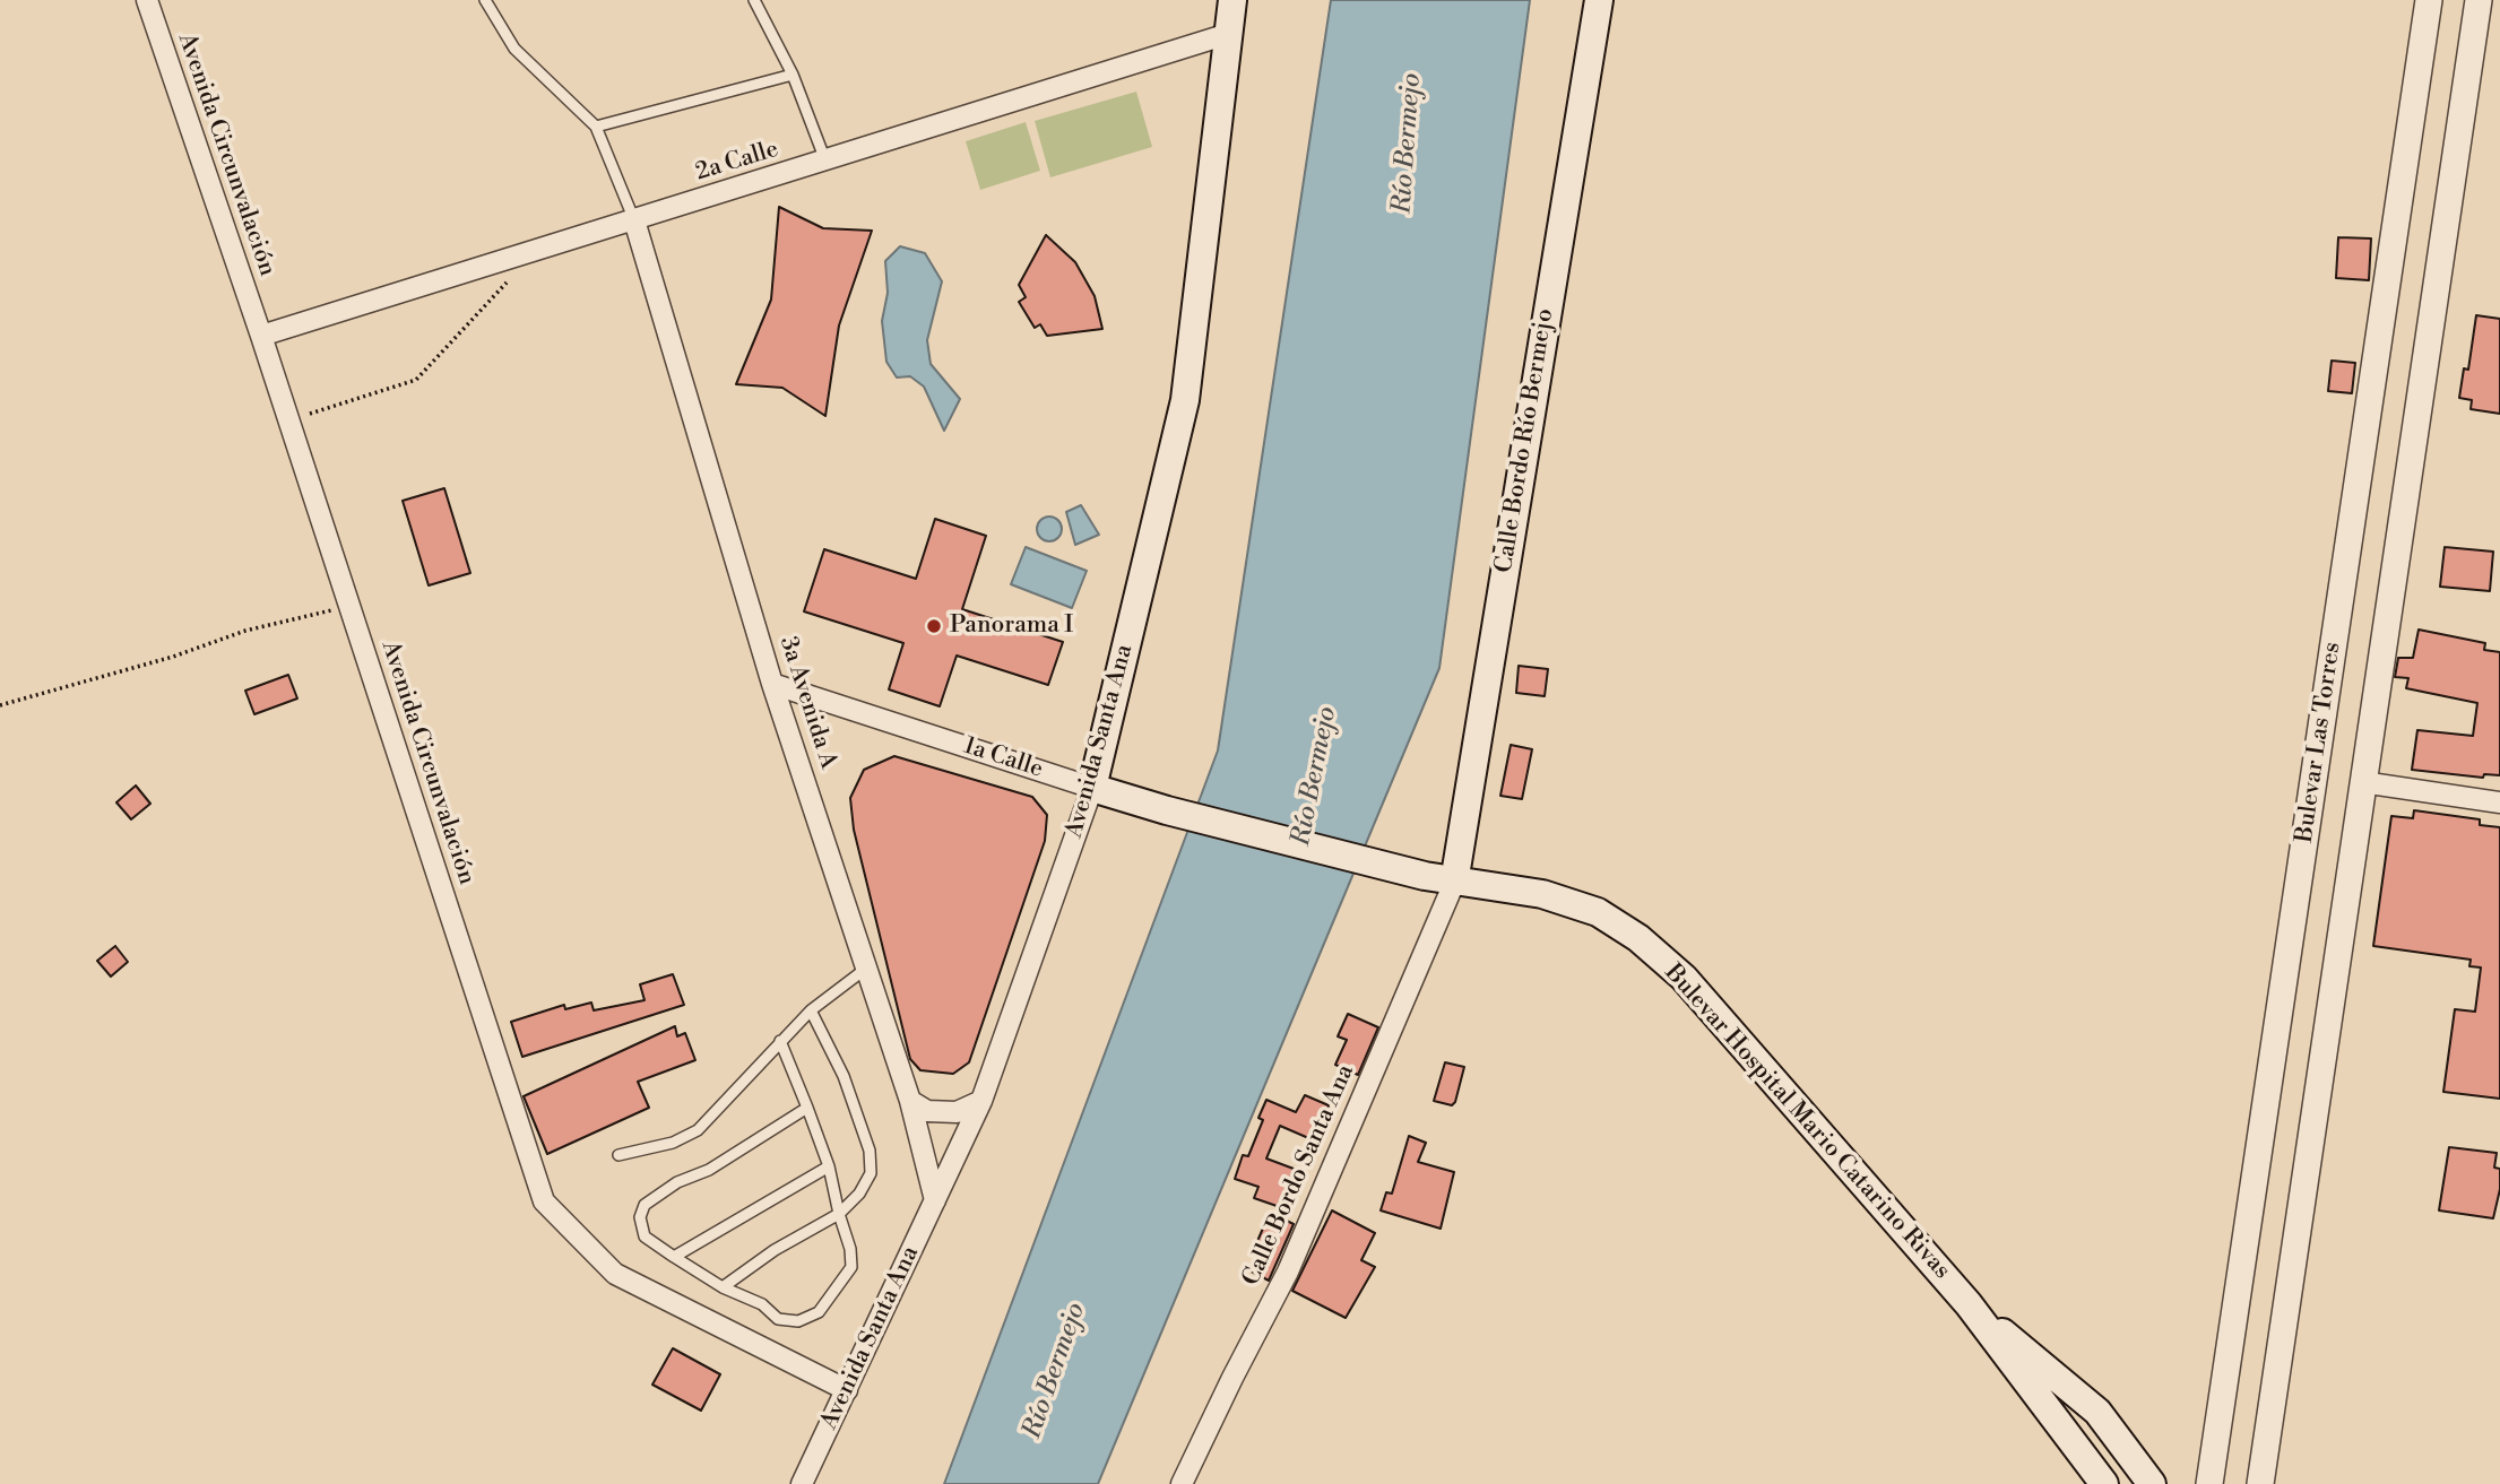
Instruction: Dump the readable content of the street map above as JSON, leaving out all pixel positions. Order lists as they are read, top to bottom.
{
  "streets": {
    "main road": [
      "Calle Bordo Río Bermejo",
      "Avenida Santa Ana",
      "1a Calle",
      "Bulevar Hospital Mario Catarino Rivas"
    ],
    "street": [
      "Avenida Circunvalación",
      "2a Calle",
      "3a Avenida A",
      "Bulevar Las Torres",
      "Calle Bordo Santa Ana"
    ]
  },
  "crossings": [
    ["Avenida Circunvalación", "2a Calle"],
    ["Avenida Circunvalación", "Avenida Santa Ana"],
    ["2a Calle", "3a Avenida A"],
    ["2a Calle", "Avenida Santa Ana"],
    ["Calle Bordo Río Bermejo", "Bulevar Hospital Mario Catarino Rivas"],
    ["Calle Bordo Río Bermejo", "Calle Bordo Santa Ana"],
    ["3a Avenida A", "Avenida Santa Ana"],
    ["3a Avenida A", "1a Calle"],
    ["Avenida Santa Ana", "1a Calle"],
    ["1a Calle", "Bulevar Hospital Mario Catarino Rivas"],
    ["Bulevar Hospital Mario Catarino Rivas", "Calle Bordo Santa Ana"]
  ],
  "water": ["Río Bermejo"],
  "places": ["Panorama I"]
}
